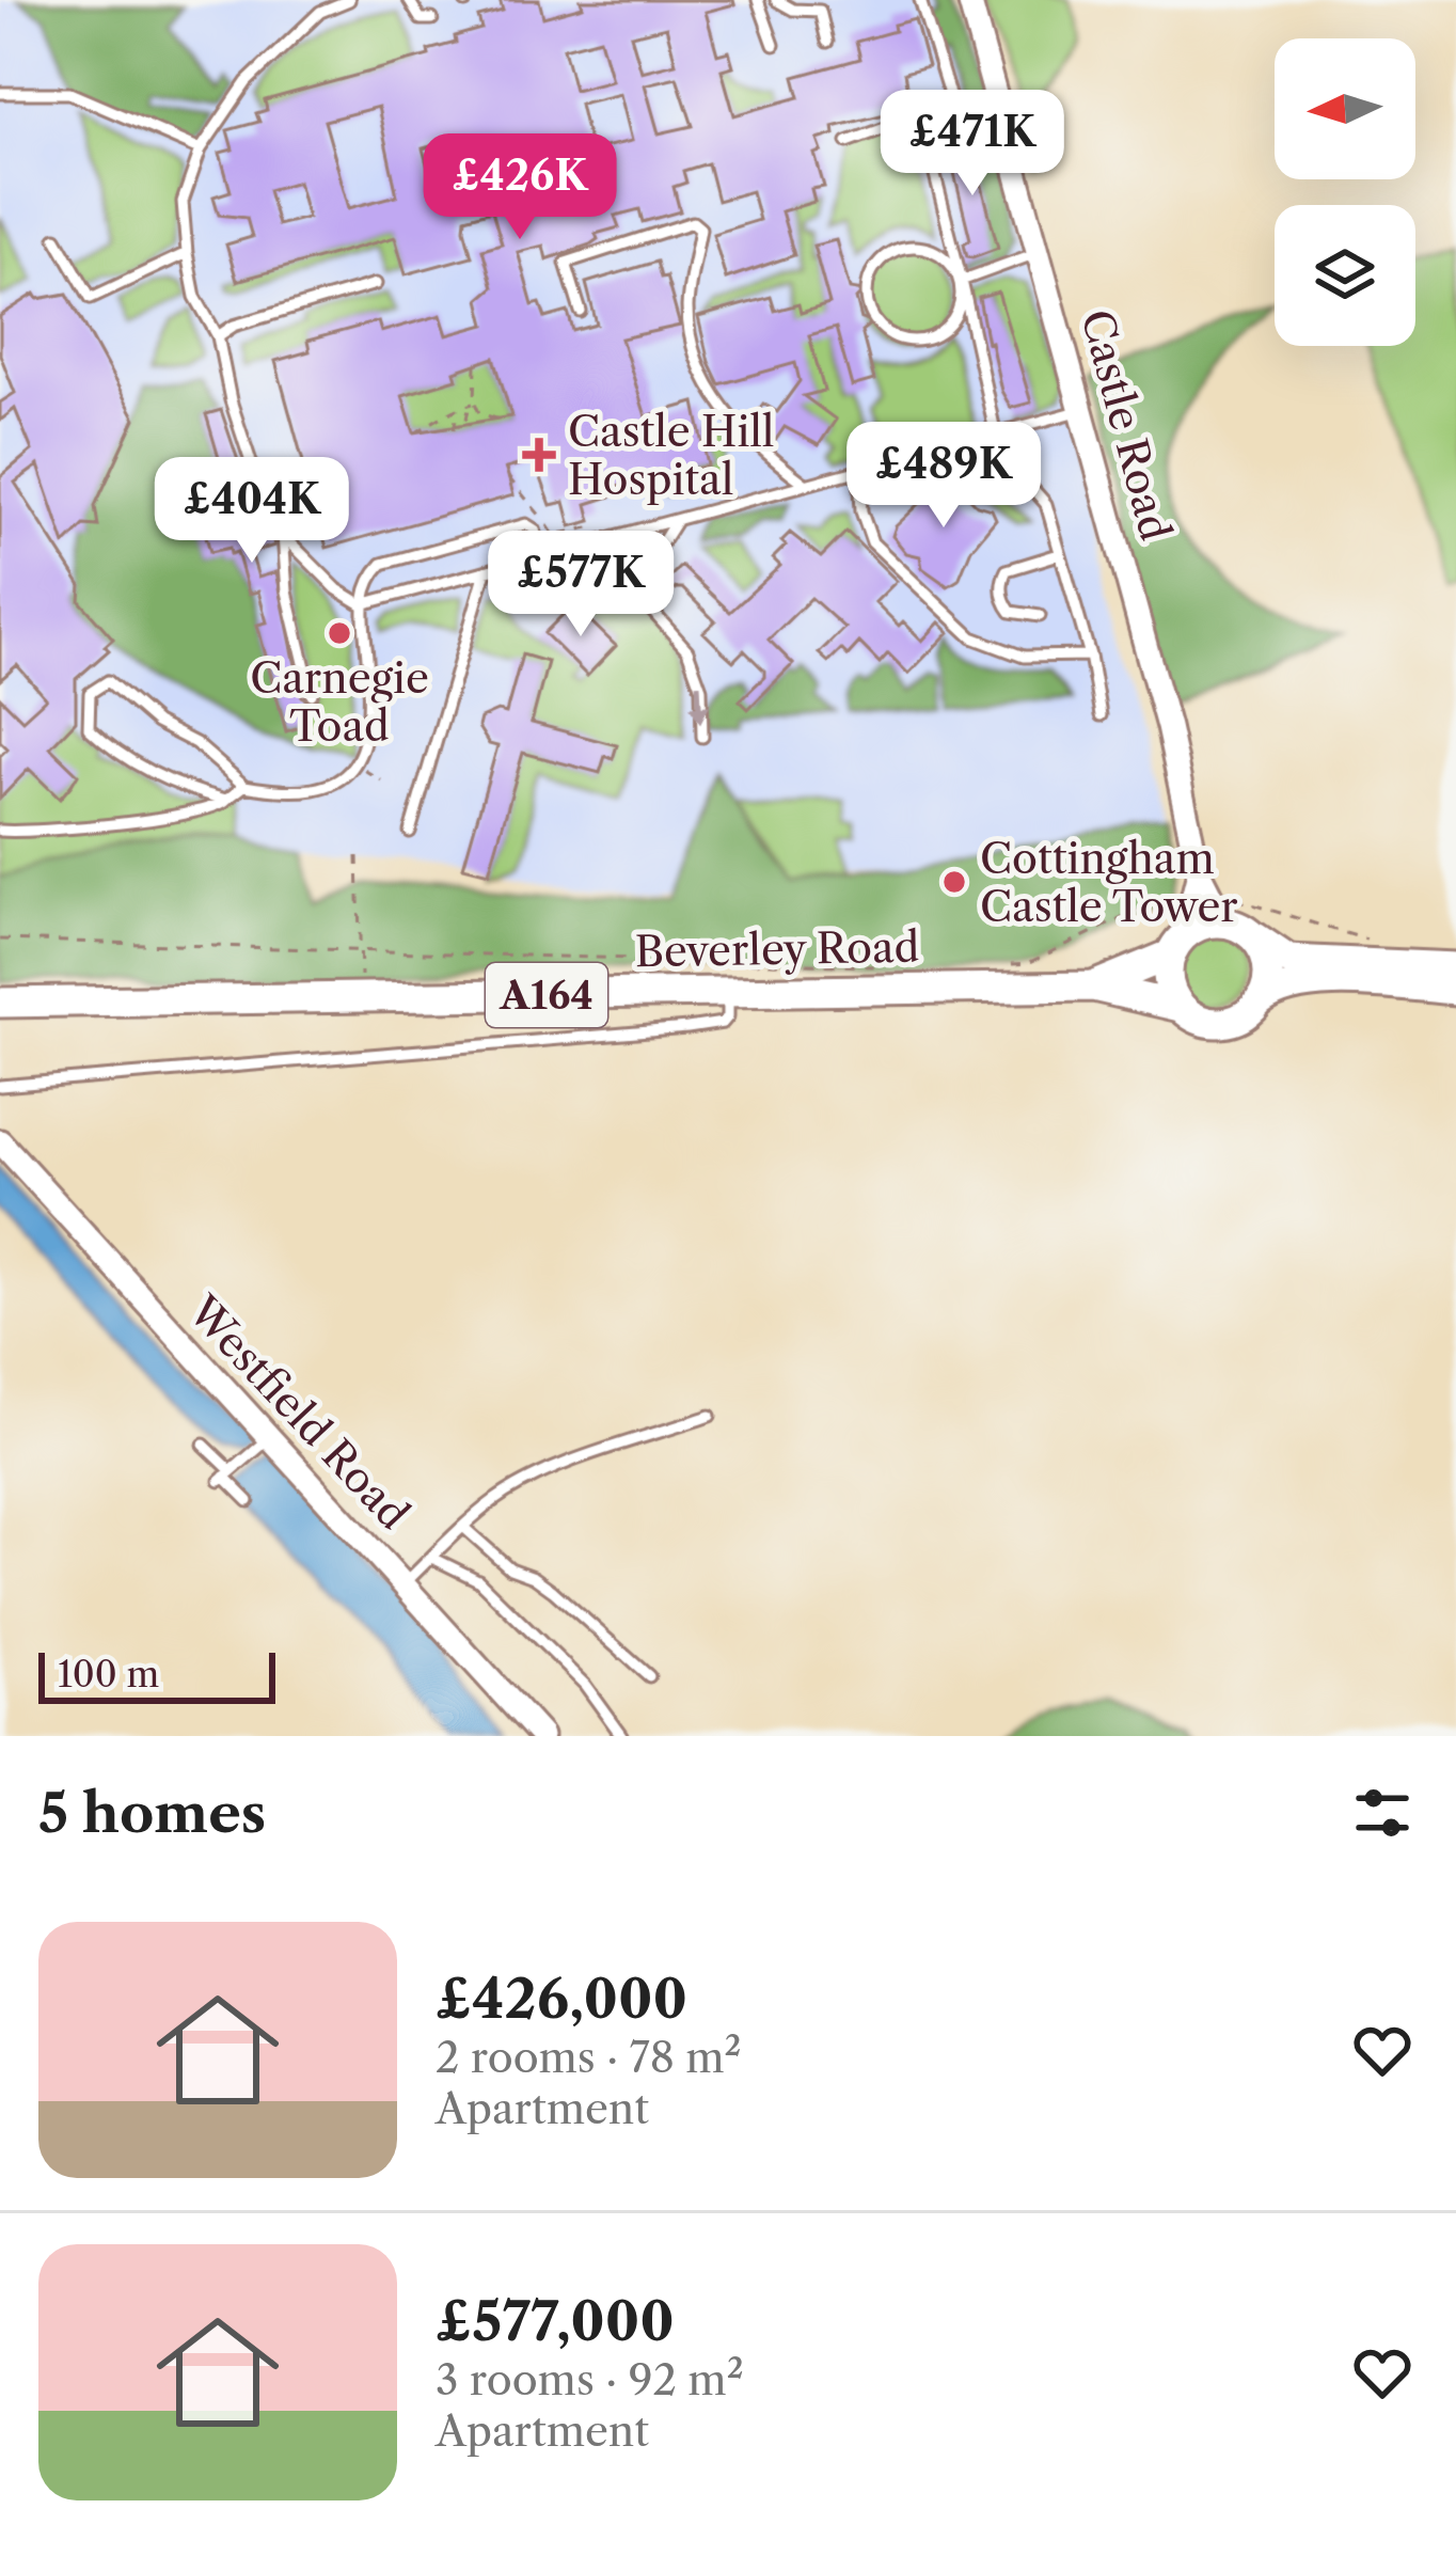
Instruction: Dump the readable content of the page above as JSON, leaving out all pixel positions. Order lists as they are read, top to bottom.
{
  "streets": {
    "highway": ["Beverley Road", "A164"],
    "street": ["Castle Road", "Westfield Road"]
  },
  "crossings": [
    ["Castle Road", "Beverley Road"],
    ["Castle Road", "A164"],
    ["Beverley Road", "A164"]
  ],
  "places": {
    "health": ["Castle Hill Hospital"],
    "other": ["Carnegie Toad", "Cottingham Castle Tower"]
  },
  "scale_bar": "100 m",
  "north": "left",
  "page": {
    "price": [
      "£471K",
      "£426K",
      "£489K",
      "£404K",
      "£577K"
    ],
    "scale": "100 m",
    "heading": "5 homes",
    "list": [
      {
        "name": "£426,000",
        "note": "2 rooms · 78 m² · Apartment"
      },
      {
        "name": "£577,000",
        "note": "3 rooms · 92 m² · Apartment"
      }
    ]
  }
}
